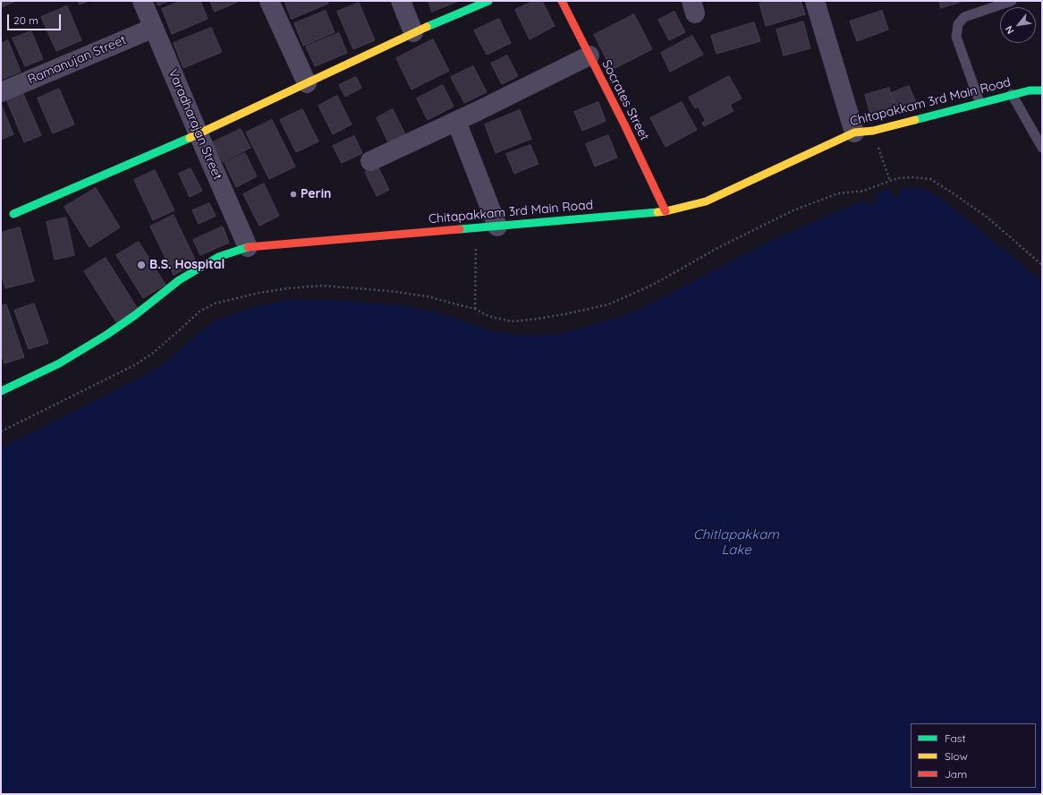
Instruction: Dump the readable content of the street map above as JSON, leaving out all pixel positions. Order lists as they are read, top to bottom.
{
  "streets": {
    "street": [
      "Ramanujan Street",
      "Socrates Street",
      "Chitapakkam 3rd Main Road",
      "Varadharajan Street"
    ]
  },
  "crossings": [
    ["Ramanujan Street", "Varadharajan Street"],
    ["Socrates Street", "Chitapakkam 3rd Main Road"],
    ["Chitapakkam 3rd Main Road", "Varadharajan Street"]
  ],
  "water": ["Chitlapakkam Lake"],
  "places": ["Perin", "B.S. Hospital"],
  "legend": ["Fast", "Slow", "Jam"],
  "scale_bar": "20 m",
  "north": "bottom left"
}
